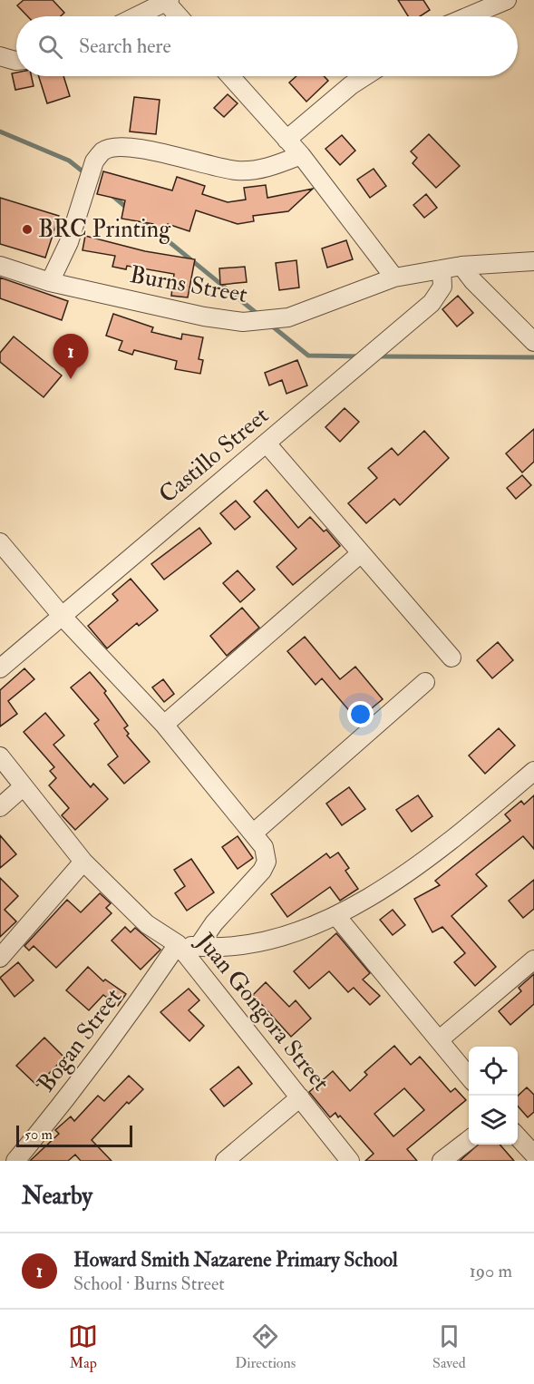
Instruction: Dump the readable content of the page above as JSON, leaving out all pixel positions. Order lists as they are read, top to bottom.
{
  "streets": {
    "street": [
      "Burns Street",
      "Castillo Street",
      "Juan Gongora Street",
      "Bogan Street"
    ]
  },
  "crossings": [
    ["Burns Street", "Castillo Street"],
    ["Juan Gongora Street", "Bogan Street"]
  ],
  "places": ["BRC Printing"],
  "scale_bar": "50 m",
  "page": {
    "search": "Search here",
    "pins": "1",
    "scale": "50 m",
    "heading": "Nearby",
    "list": [
      {
        "mark": "1",
        "name": "Howard Smith Nazarene Primary School",
        "note": "School · Burns Street",
        "value": "190 m"
      }
    ],
    "nav": ["Map", "Directions", "Saved"]
  }
}
